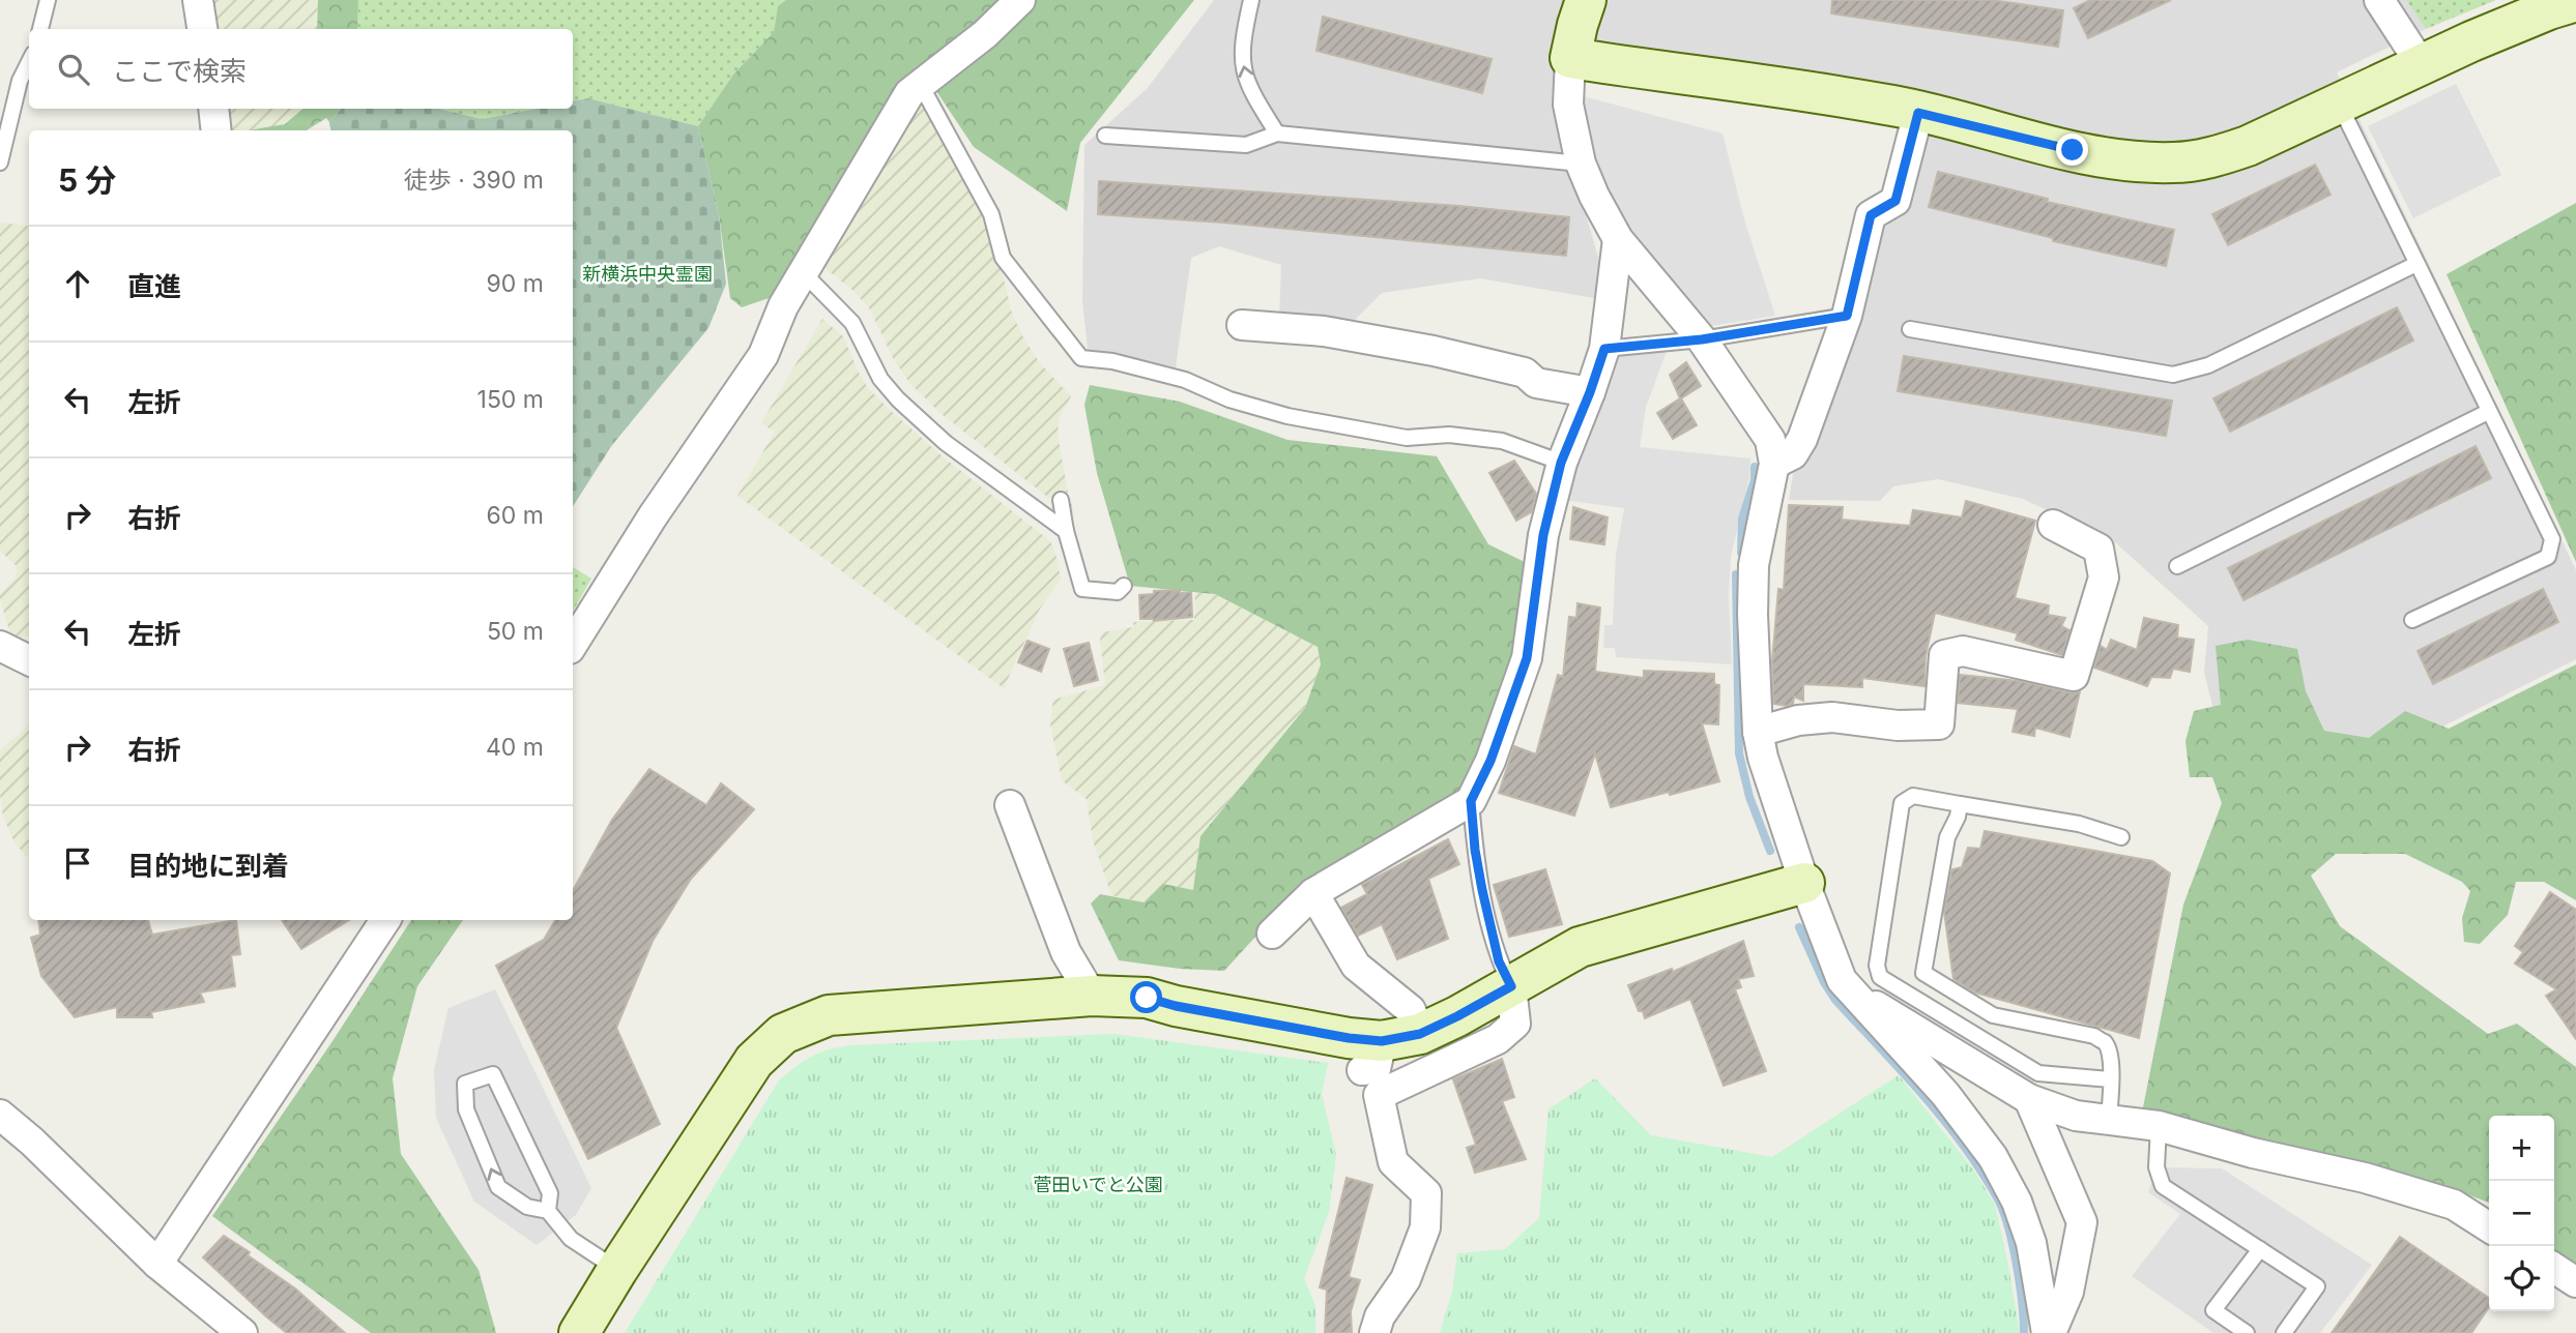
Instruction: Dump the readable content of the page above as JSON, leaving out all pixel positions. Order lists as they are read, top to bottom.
{
  "parks": ["新横浜中央霊園", "菅田いでと公園"],
  "page": {
    "search": "ここで検索",
    "heading": ["5 分", "徒歩 · 390 m"],
    "list": [
      ["直進", "90 m"],
      ["左折", "150 m"],
      ["右折", "60 m"],
      ["左折", "50 m"],
      ["右折", "40 m"],
      "目的地に到着"
    ],
    "map_buttons": ["+", "−"]
  }
}
